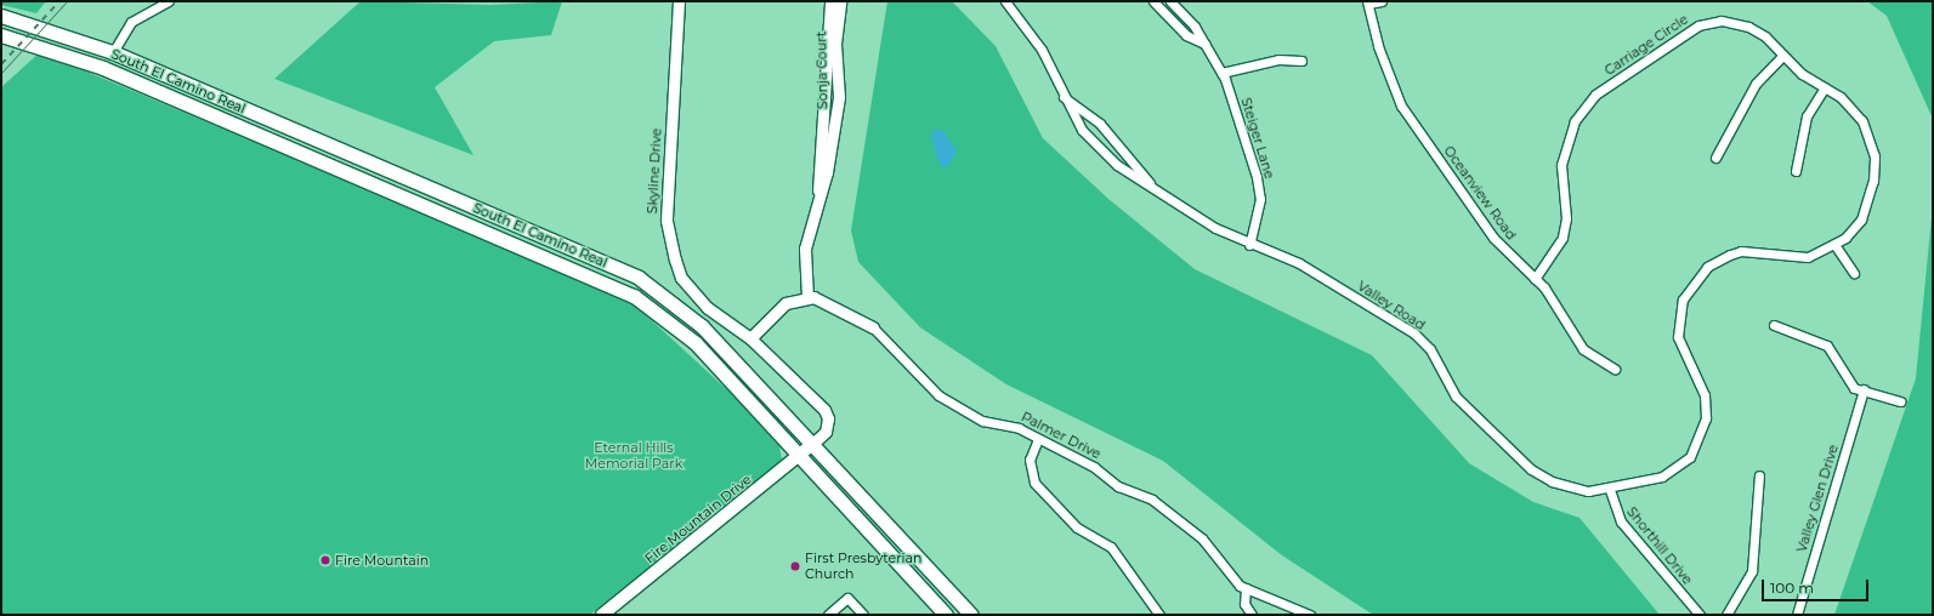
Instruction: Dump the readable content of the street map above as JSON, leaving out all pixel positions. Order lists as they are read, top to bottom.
{
  "streets": {
    "main road": ["South El Camino Real", "Fire Mountain Drive"],
    "street": [
      "Carriage Circle",
      "Sonja Court",
      "Steiger Lane",
      "Skyline Drive",
      "Oceanview Road",
      "Valley Road",
      "Palmer Drive",
      "Valley Glen Drive",
      "Shorthill Drive"
    ]
  },
  "crossings": [
    ["Carriage Circle", "Oceanview Road"],
    ["Carriage Circle", "Valley Road"],
    ["Carriage Circle", "Shorthill Drive"],
    ["Sonja Court", "Palmer Drive"],
    ["South El Camino Real", "Skyline Drive"],
    ["South El Camino Real", "Fire Mountain Drive"],
    ["Steiger Lane", "Valley Road"],
    ["Skyline Drive", "Fire Mountain Drive"],
    ["Valley Road", "Shorthill Drive"]
  ],
  "parks": ["Eternal Hills Memorial Park"],
  "places": ["Fire Mountain", "First Presbyterian Church"],
  "scale_bar": "100 m"
}
